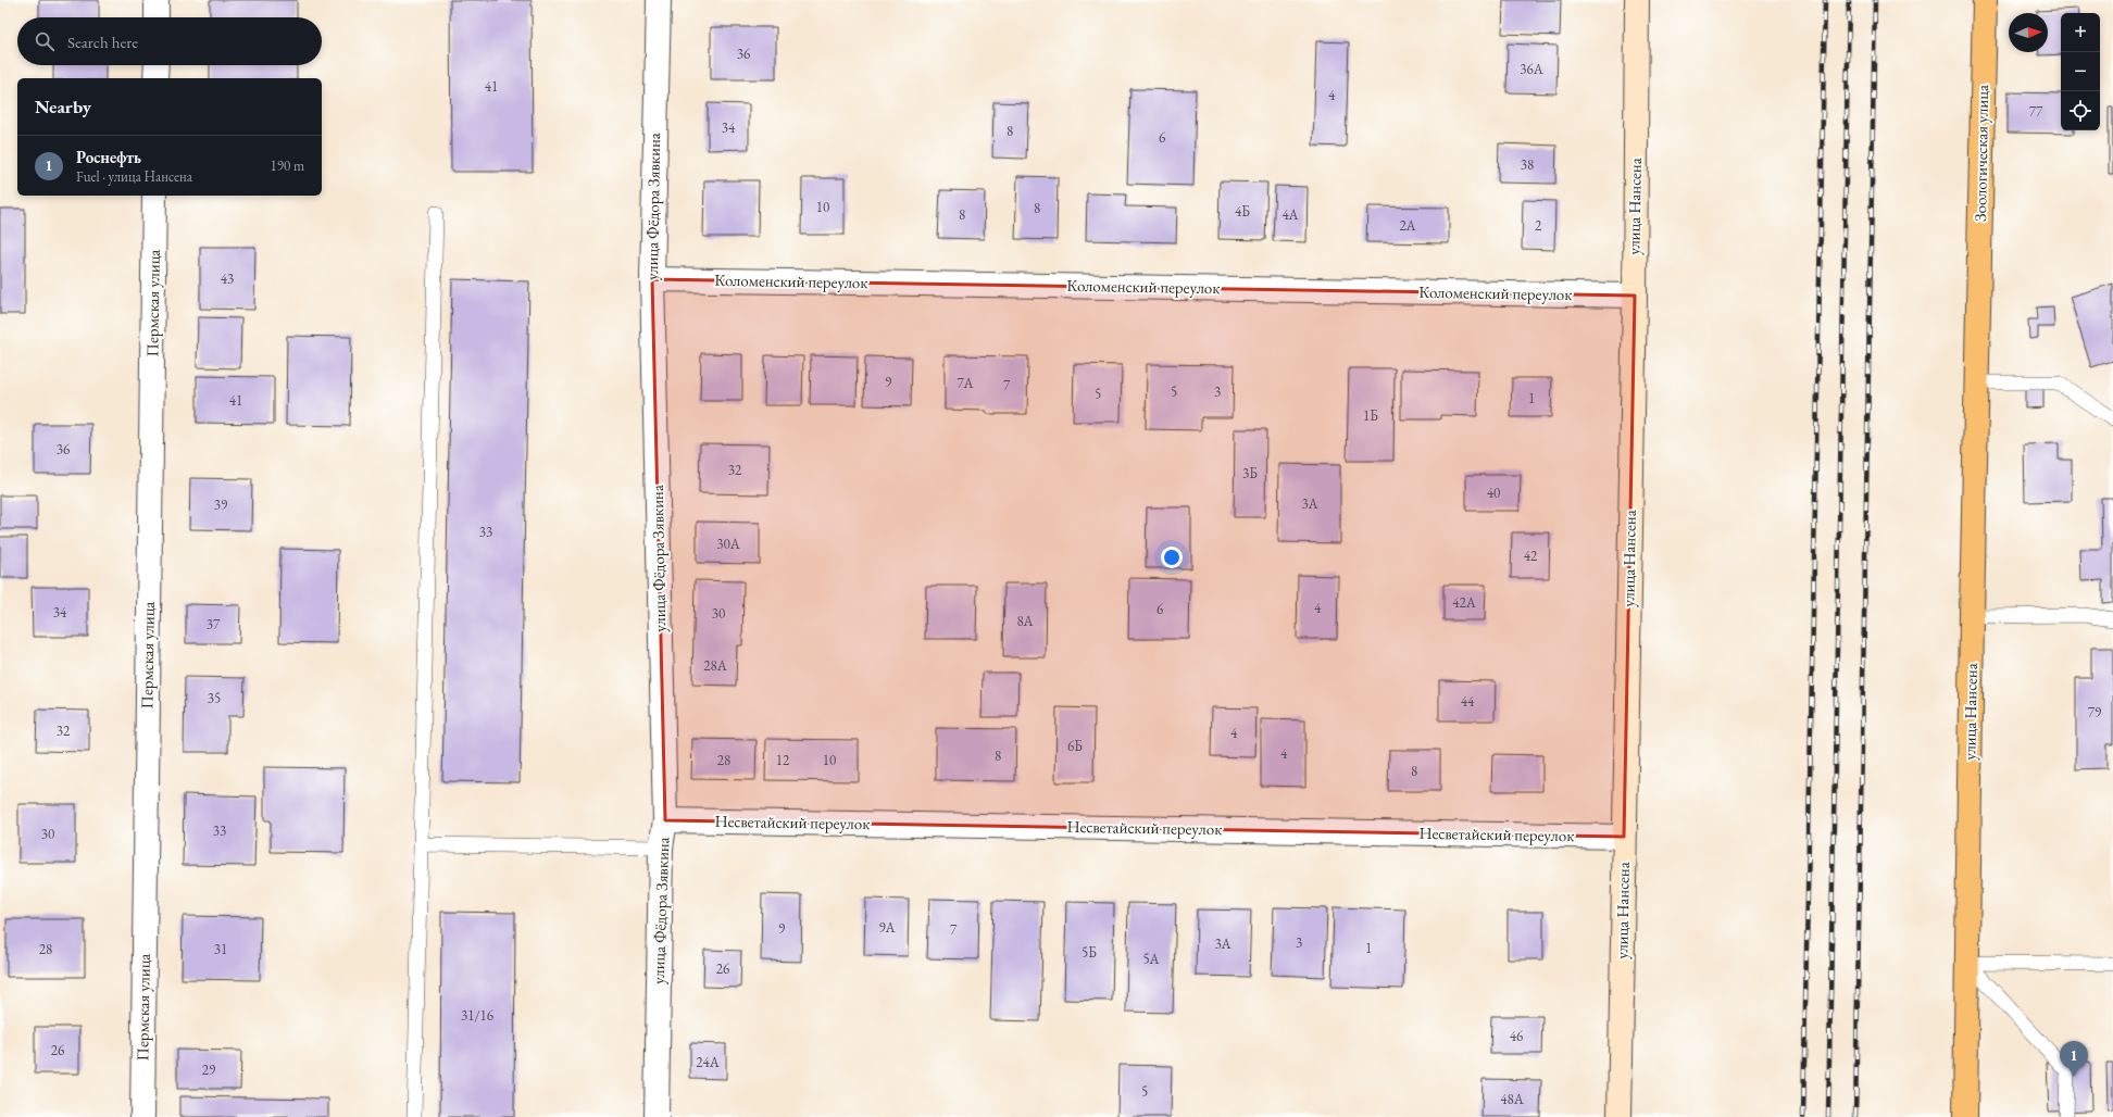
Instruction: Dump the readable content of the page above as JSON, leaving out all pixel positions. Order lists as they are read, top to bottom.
{
  "streets": {
    "main road": ["Зоологическая улица", "улица Нансена"],
    "street": [
      "улица Фёдора Зявкина",
      "Коломенский переулок",
      "Пермская улица",
      "Несветайский переулок"
    ]
  },
  "crossings": [
    ["Зоологическая улица", "улица Нансена"],
    ["улица Фёдора Зявкина", "Коломенский переулок"],
    ["улица Фёдора Зявкина", "Несветайский переулок"],
    ["улица Нансена", "Коломенский переулок"],
    ["улица Нансена", "Несветайский переулок"]
  ],
  "house_numbers": [
    "36",
    "36А",
    "41",
    "4",
    "77",
    "34",
    "8",
    "6",
    "38",
    "10",
    "8",
    "4Б",
    "8",
    "4А",
    "2А",
    "2",
    "43",
    "9",
    "7А",
    "7",
    "5",
    "3",
    "5",
    "1",
    "41",
    "1Б",
    "36",
    "32",
    "3Б",
    "40",
    "3А",
    "39",
    "33",
    "30А",
    "42",
    "42А",
    "4",
    "6",
    "34",
    "30",
    "8А",
    "37",
    "28А",
    "35",
    "44",
    "79",
    "32",
    "4",
    "6Б",
    "4",
    "8",
    "28",
    "12",
    "10",
    "8",
    "33",
    "30",
    "9А",
    "9",
    "7",
    "3",
    "3А",
    "1",
    "28",
    "31",
    "5Б",
    "5А",
    "26",
    "31/16",
    "46",
    "26",
    "24А",
    "29",
    "5",
    "48А"
  ],
  "north": "right",
  "page": {
    "map_buttons": ["+", "−"],
    "search": "Search here",
    "heading": "Nearby",
    "list": [
      {
        "mark": "1",
        "name": "Роснефть",
        "note": "Fuel · улица Нансена",
        "value": "190 m"
      }
    ],
    "pins": "1"
  }
}
